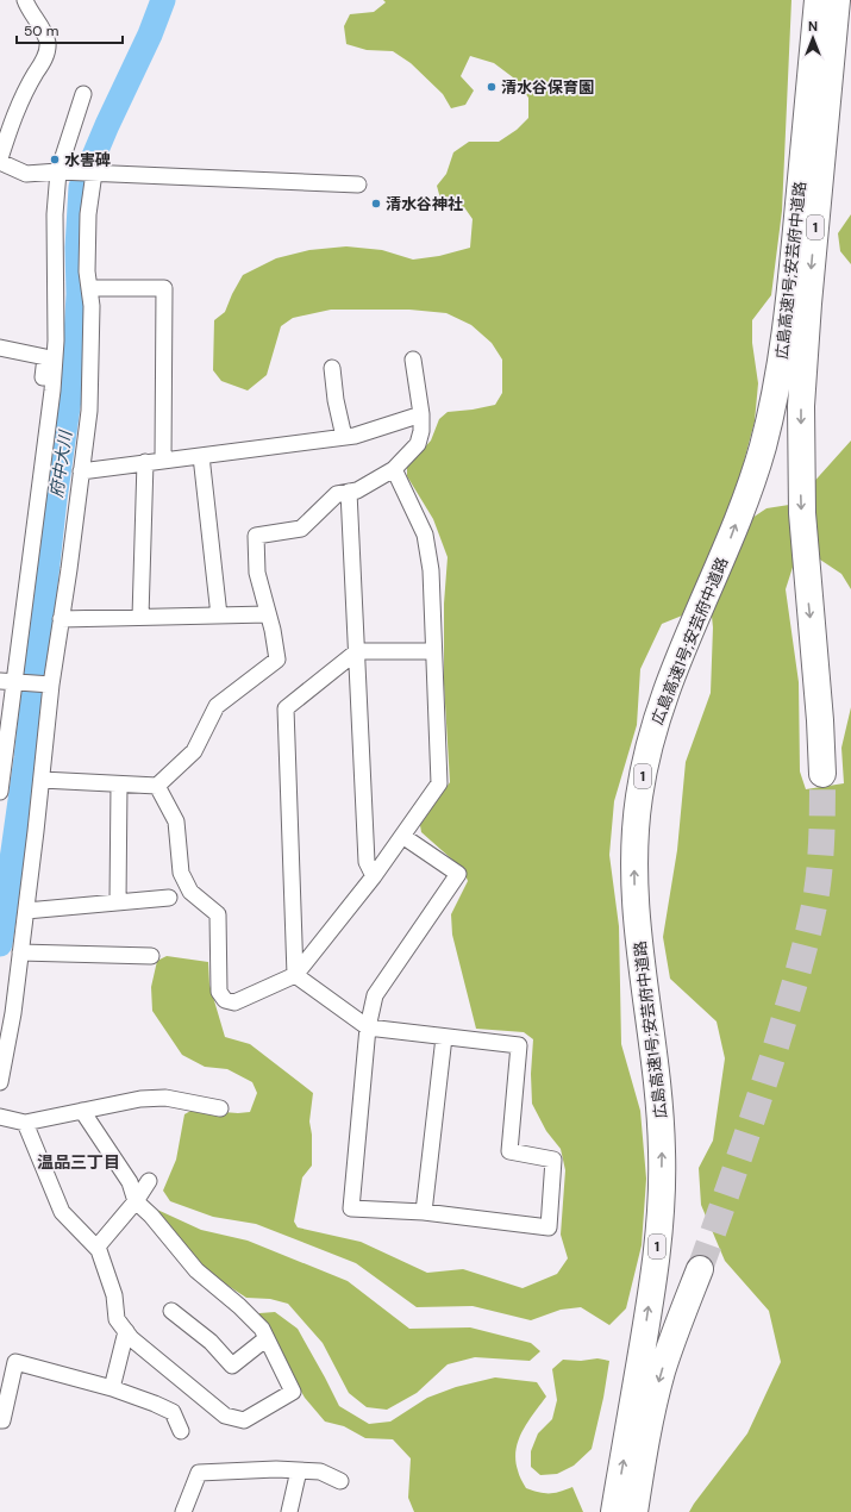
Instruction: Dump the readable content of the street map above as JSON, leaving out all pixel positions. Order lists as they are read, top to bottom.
{
  "streets": {
    "highway": ["1", "広島高速1号;安芸府中道路"]
  },
  "districts": ["温品三丁目"],
  "water": ["府中大川"],
  "places": ["清水谷保育園", "水害碑", "清水谷神社"],
  "scale_bar": "50 m",
  "north": "top"
}
